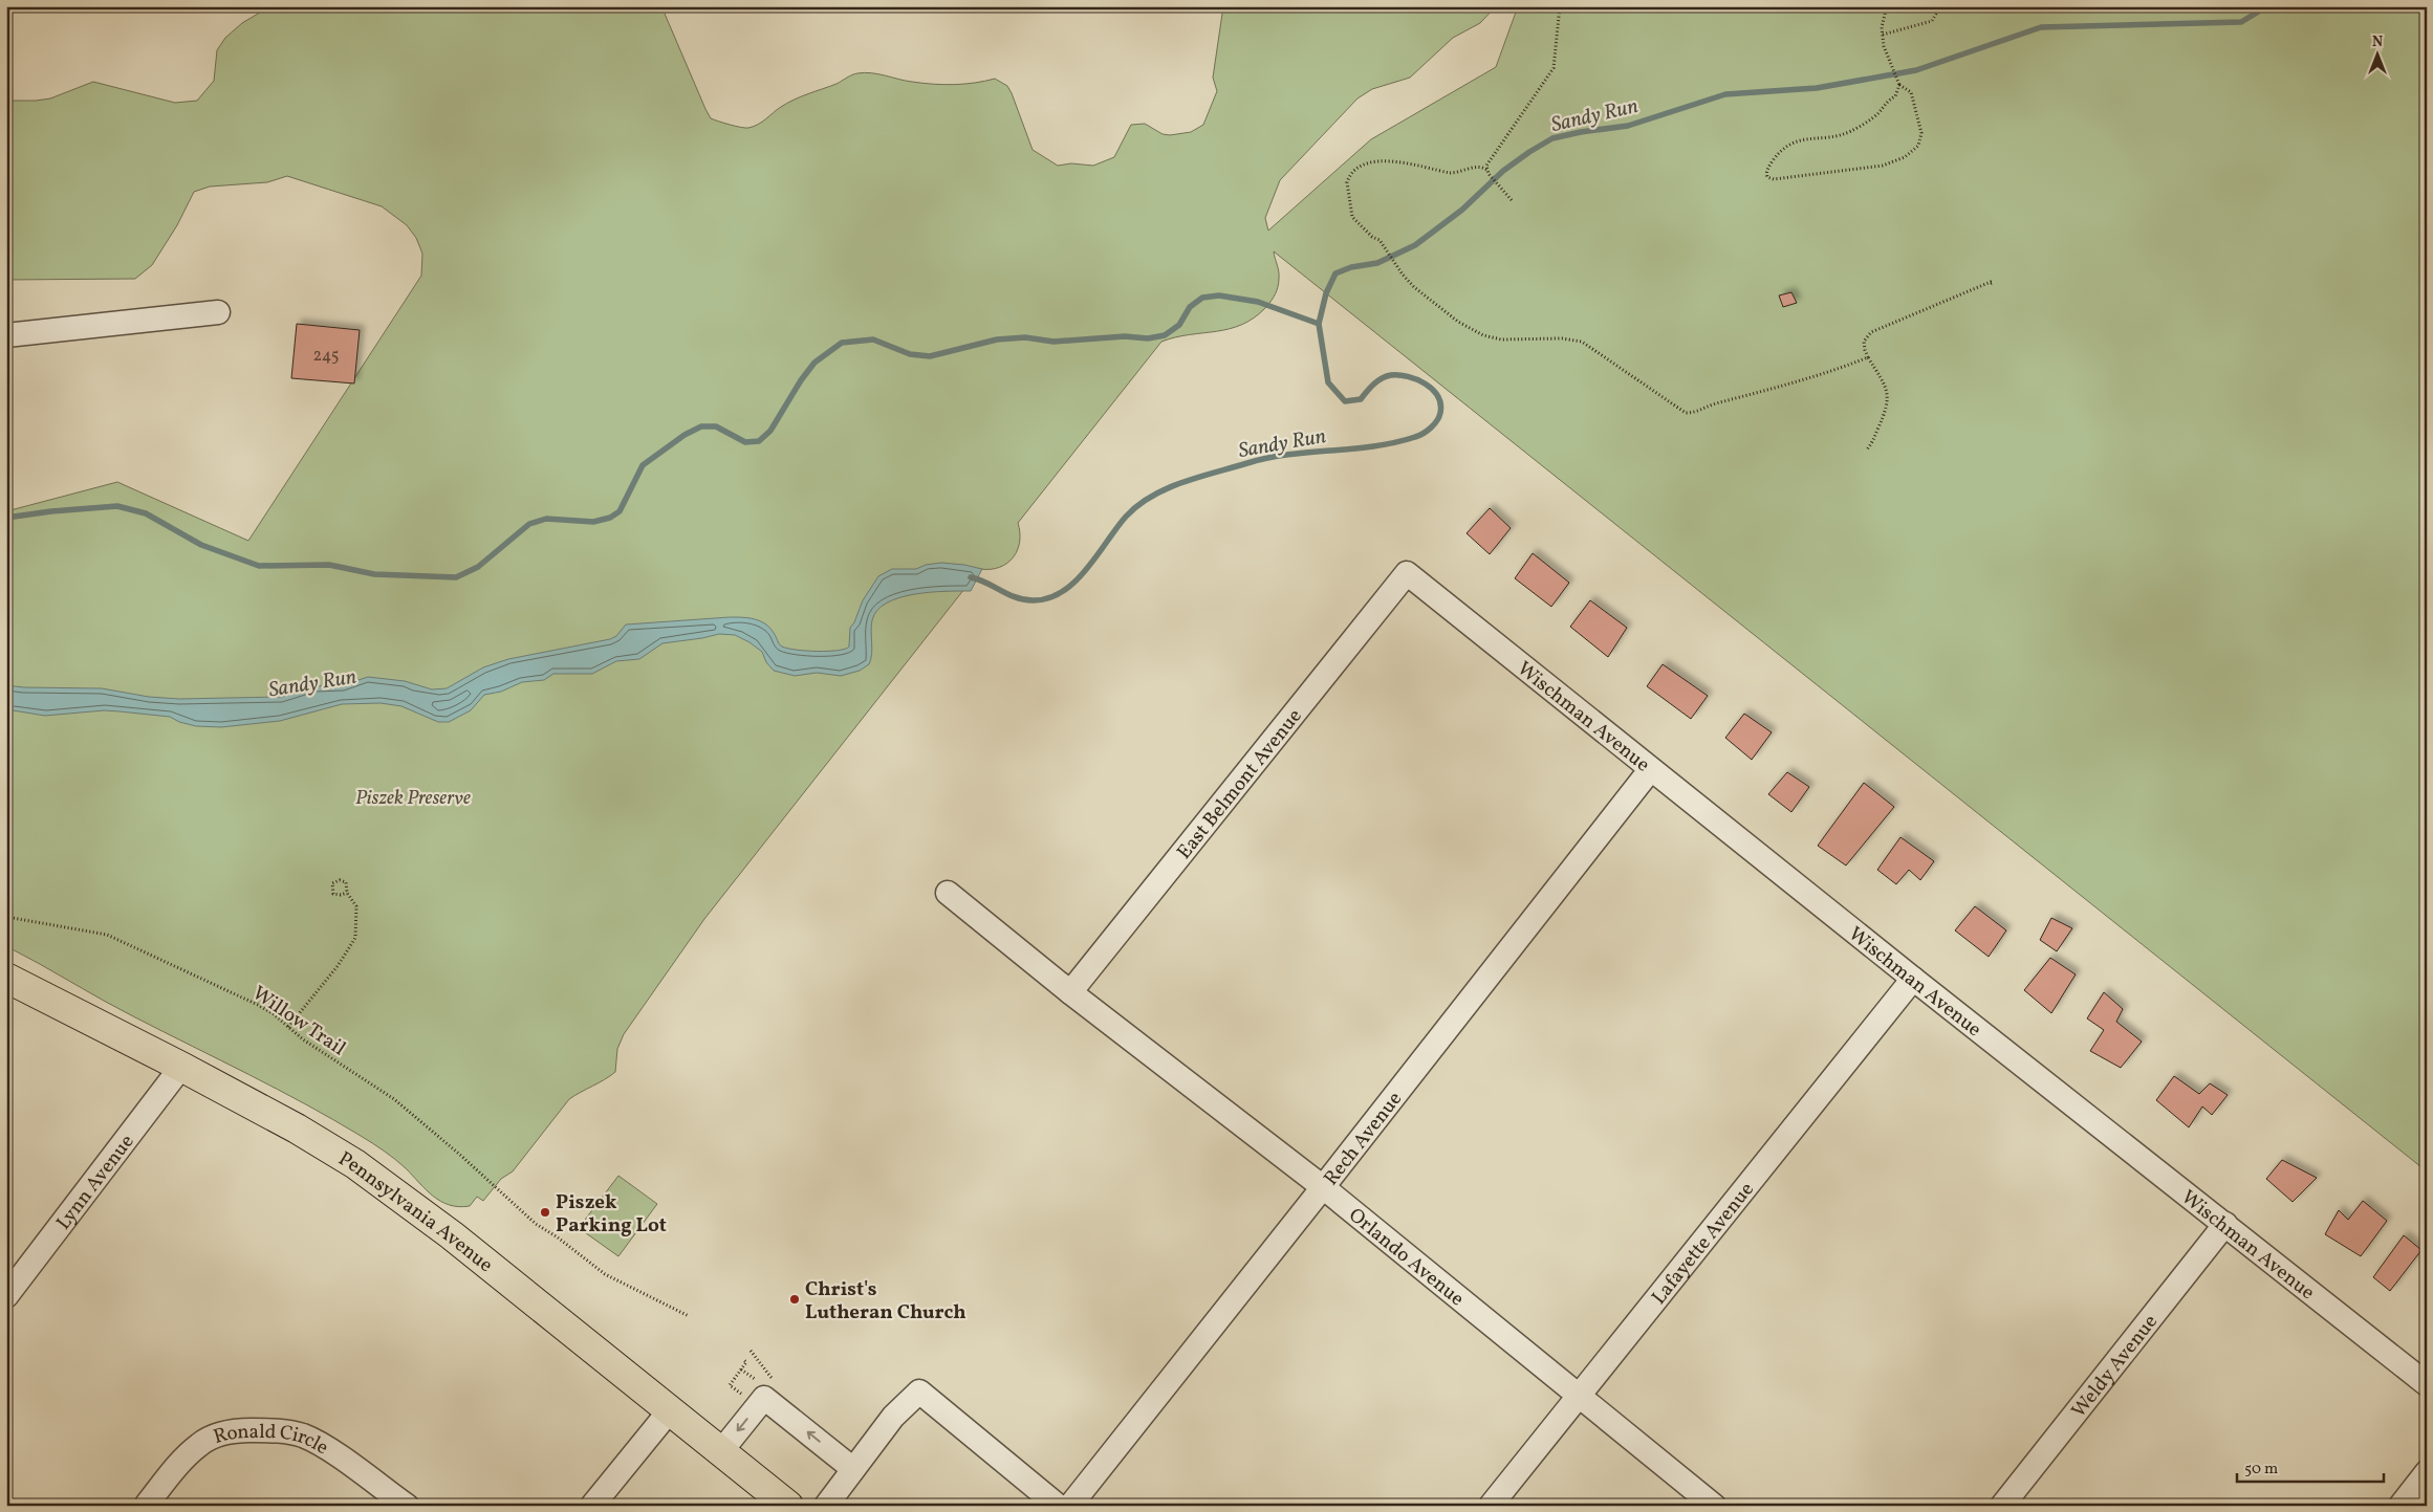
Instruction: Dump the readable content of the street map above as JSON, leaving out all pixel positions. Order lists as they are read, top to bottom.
{
  "streets": {
    "main road": ["Pennsylvania Avenue"],
    "street": [
      "Wischman Avenue",
      "East Belmont Avenue",
      "Rech Avenue",
      "Lynn Avenue",
      "Lafayette Avenue",
      "Orlando Avenue",
      "Weldy Avenue",
      "Ronald Circle"
    ],
    "path": ["Willow Trail"]
  },
  "crossings": [
    ["Wischman Avenue", "East Belmont Avenue"],
    ["Wischman Avenue", "Rech Avenue"],
    ["Wischman Avenue", "Lafayette Avenue"],
    ["Wischman Avenue", "Weldy Avenue"],
    ["East Belmont Avenue", "Orlando Avenue"],
    ["Rech Avenue", "Orlando Avenue"],
    ["Lynn Avenue", "Pennsylvania Avenue"],
    ["Lafayette Avenue", "Orlando Avenue"]
  ],
  "water": ["Sandy Run"],
  "parks": ["Piszek Preserve"],
  "places": ["Piszek Parking Lot", "Christ's Lutheran Church"],
  "house_numbers": ["245"],
  "scale_bar": "50 m",
  "north": "top"
}
